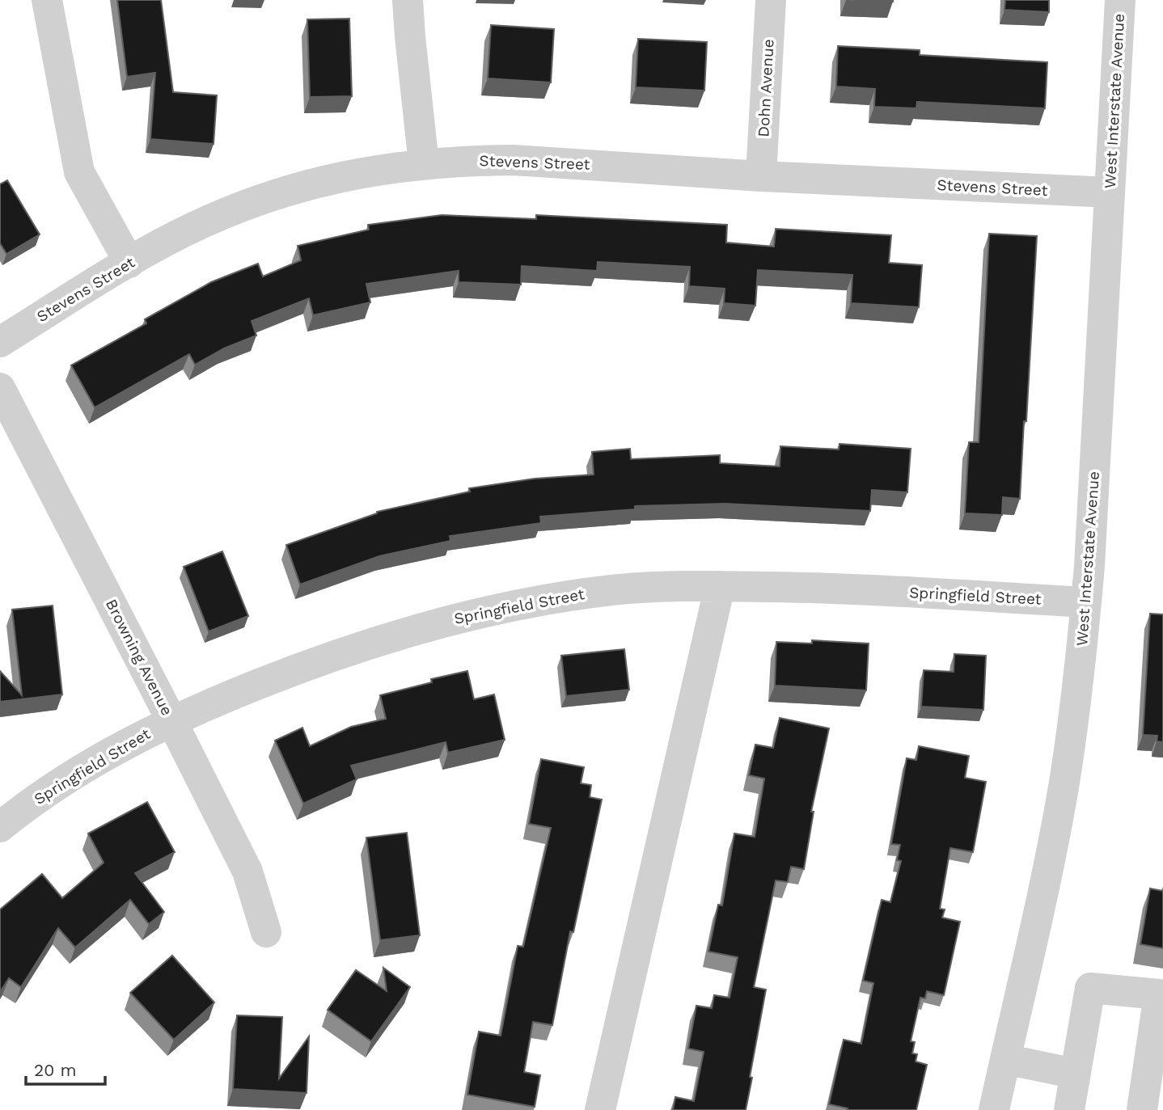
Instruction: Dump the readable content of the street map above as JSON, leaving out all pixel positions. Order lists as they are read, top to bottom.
{
  "streets": {
    "street": [
      "Dohn Avenue",
      "West Interstate Avenue",
      "Stevens Street",
      "Springfield Street",
      "Browning Avenue"
    ]
  },
  "crossings": [
    ["Dohn Avenue", "Stevens Street"],
    ["West Interstate Avenue", "Stevens Street"],
    ["West Interstate Avenue", "Springfield Street"],
    ["Springfield Street", "Browning Avenue"]
  ],
  "scale_bar": "20 m"
}
